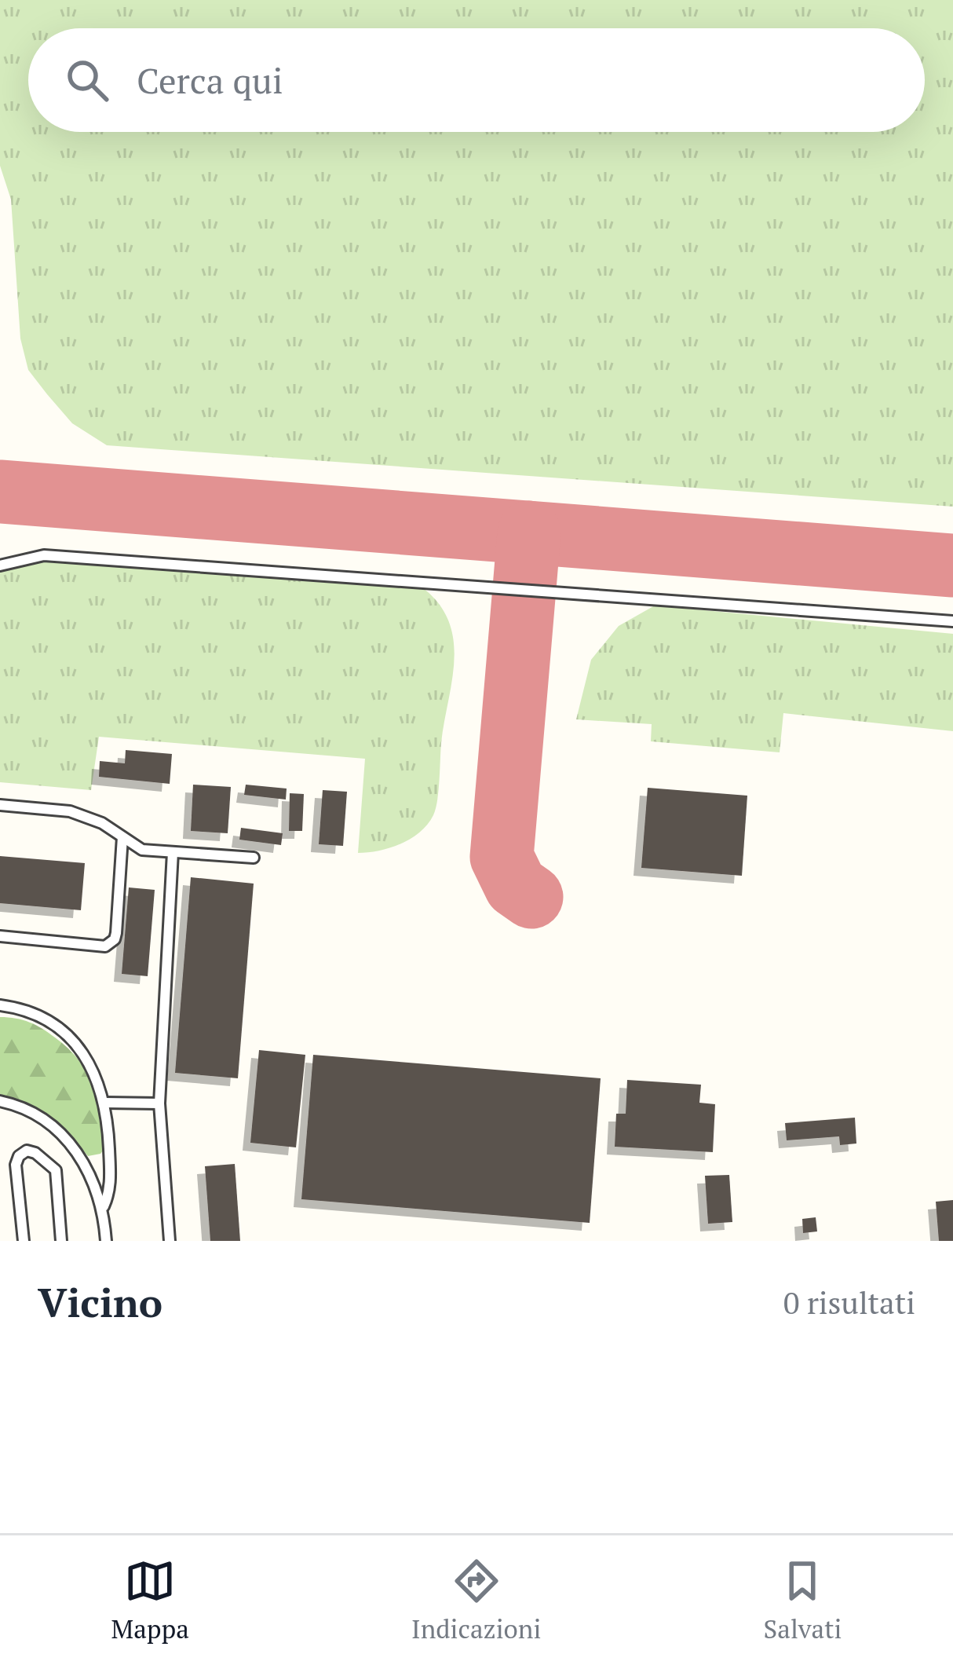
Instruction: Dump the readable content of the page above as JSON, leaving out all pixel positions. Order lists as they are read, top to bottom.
{
  "page": {
    "search": "Cerca qui",
    "heading": ["Vicino", "0 risultati"],
    "nav": ["Mappa", "Indicazioni", "Salvati"]
  }
}
